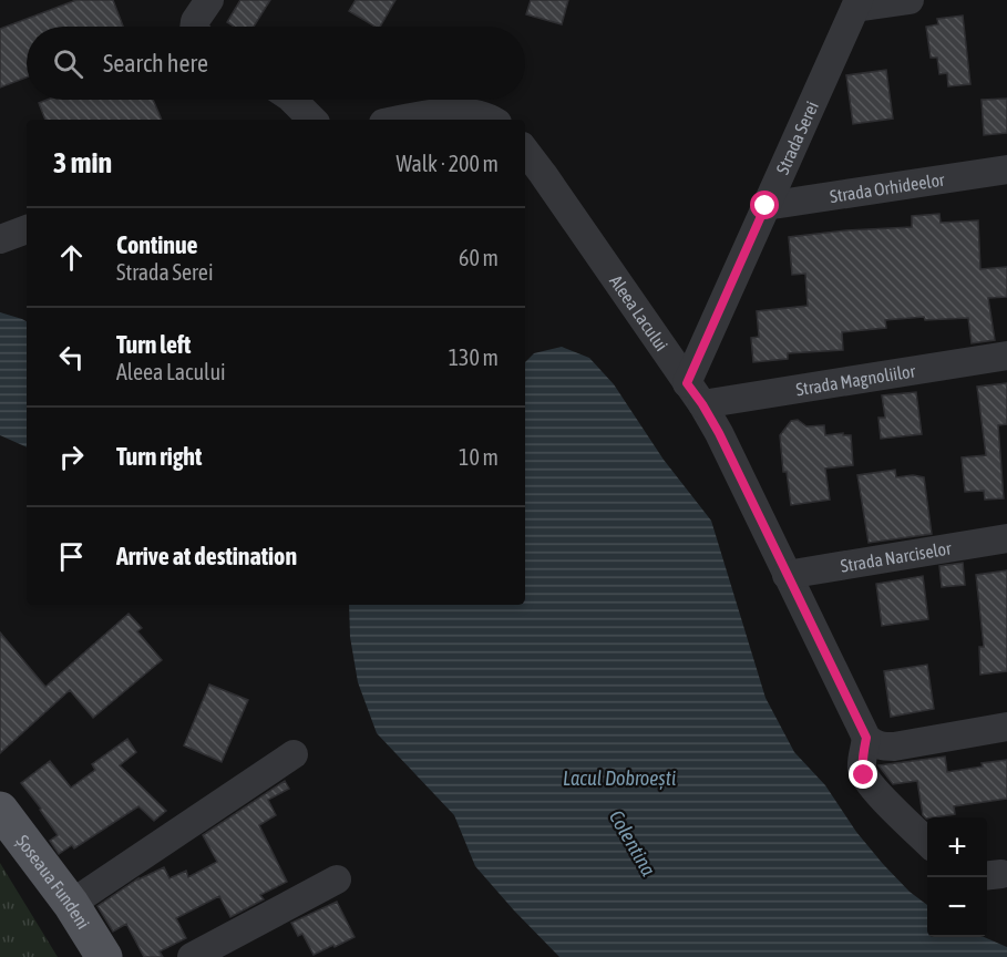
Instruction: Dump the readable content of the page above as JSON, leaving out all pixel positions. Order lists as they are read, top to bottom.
{
  "streets": {
    "main road": ["Șoseaua Fundeni"],
    "street": [
      "Strada Serei",
      "Strada Orhideelor",
      "Aleea Lacului",
      "Strada Magnoliilor",
      "Strada Narciselor"
    ]
  },
  "crossings": [
    ["Strada Serei", "Strada Orhideelor"],
    ["Strada Serei", "Aleea Lacului"],
    ["Strada Serei", "Strada Magnoliilor"],
    ["Aleea Lacului", "Strada Magnoliilor"],
    ["Aleea Lacului", "Strada Narciselor"]
  ],
  "water": ["Lacul Dobroești", "Colentina"],
  "page": {
    "search": "Search here",
    "heading": ["3 min", "Walk · 200 m"],
    "list": [
      ["Continue", "Strada Serei", "60 m"],
      ["Turn left", "Aleea Lacului", "130 m"],
      ["Turn right", "10 m"],
      "Arrive at destination"
    ],
    "map_buttons": ["+", "−"]
  }
}
